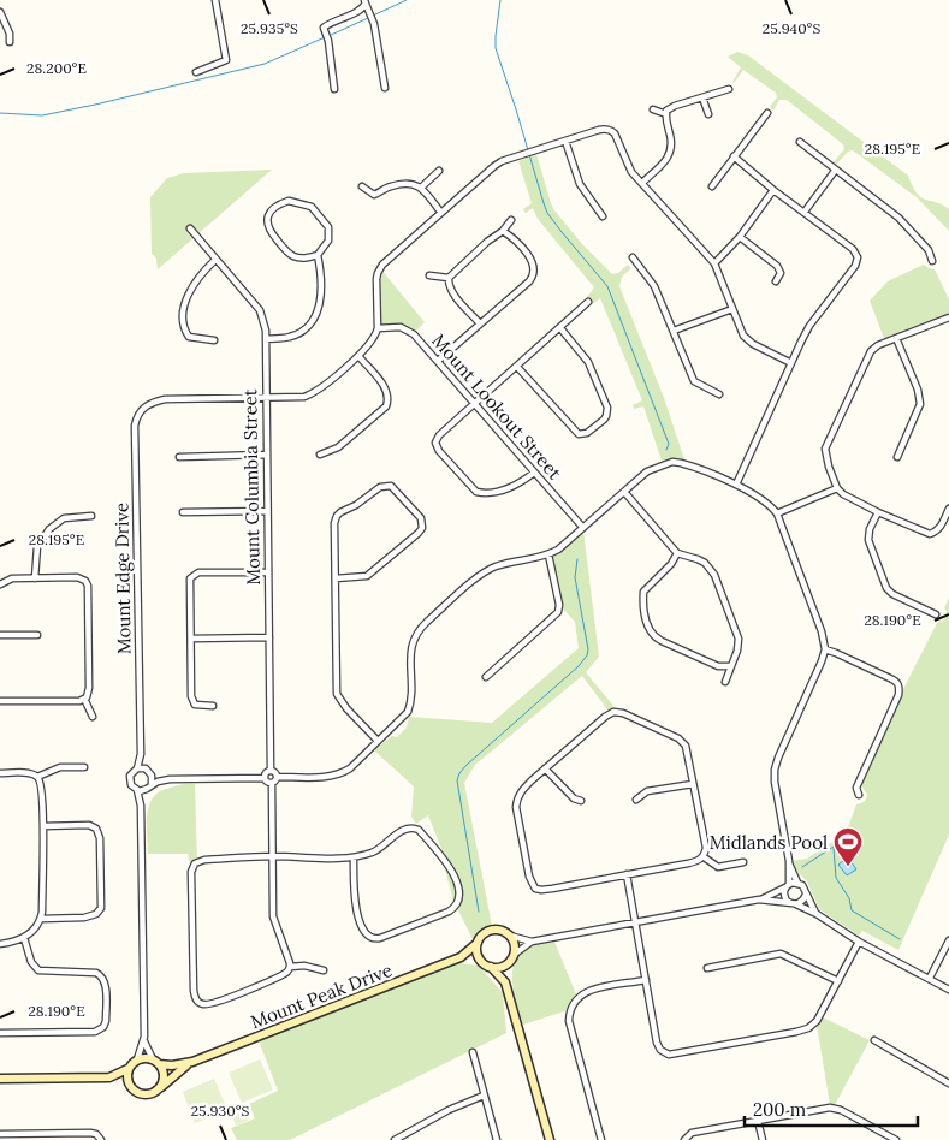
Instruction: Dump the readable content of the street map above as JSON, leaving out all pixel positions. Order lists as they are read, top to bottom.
{
  "streets": {
    "street": [
      "Mount Lookout Street",
      "Mount Columbia Street",
      "Mount Edge Drive",
      "Mount Peak Drive"
    ]
  },
  "crossings": [
    ["Mount Columbia Street", "Mount Edge Drive"],
    ["Mount Edge Drive", "Mount Peak Drive"]
  ],
  "places": {
    "sports": ["Midlands Pool"]
  },
  "scale_bar": "200 m",
  "coordinates": [
    "25.935°S",
    "25.940°S",
    "28.200°E",
    "28.195°E",
    "28.190°E",
    "25.930°S"
  ]
}
